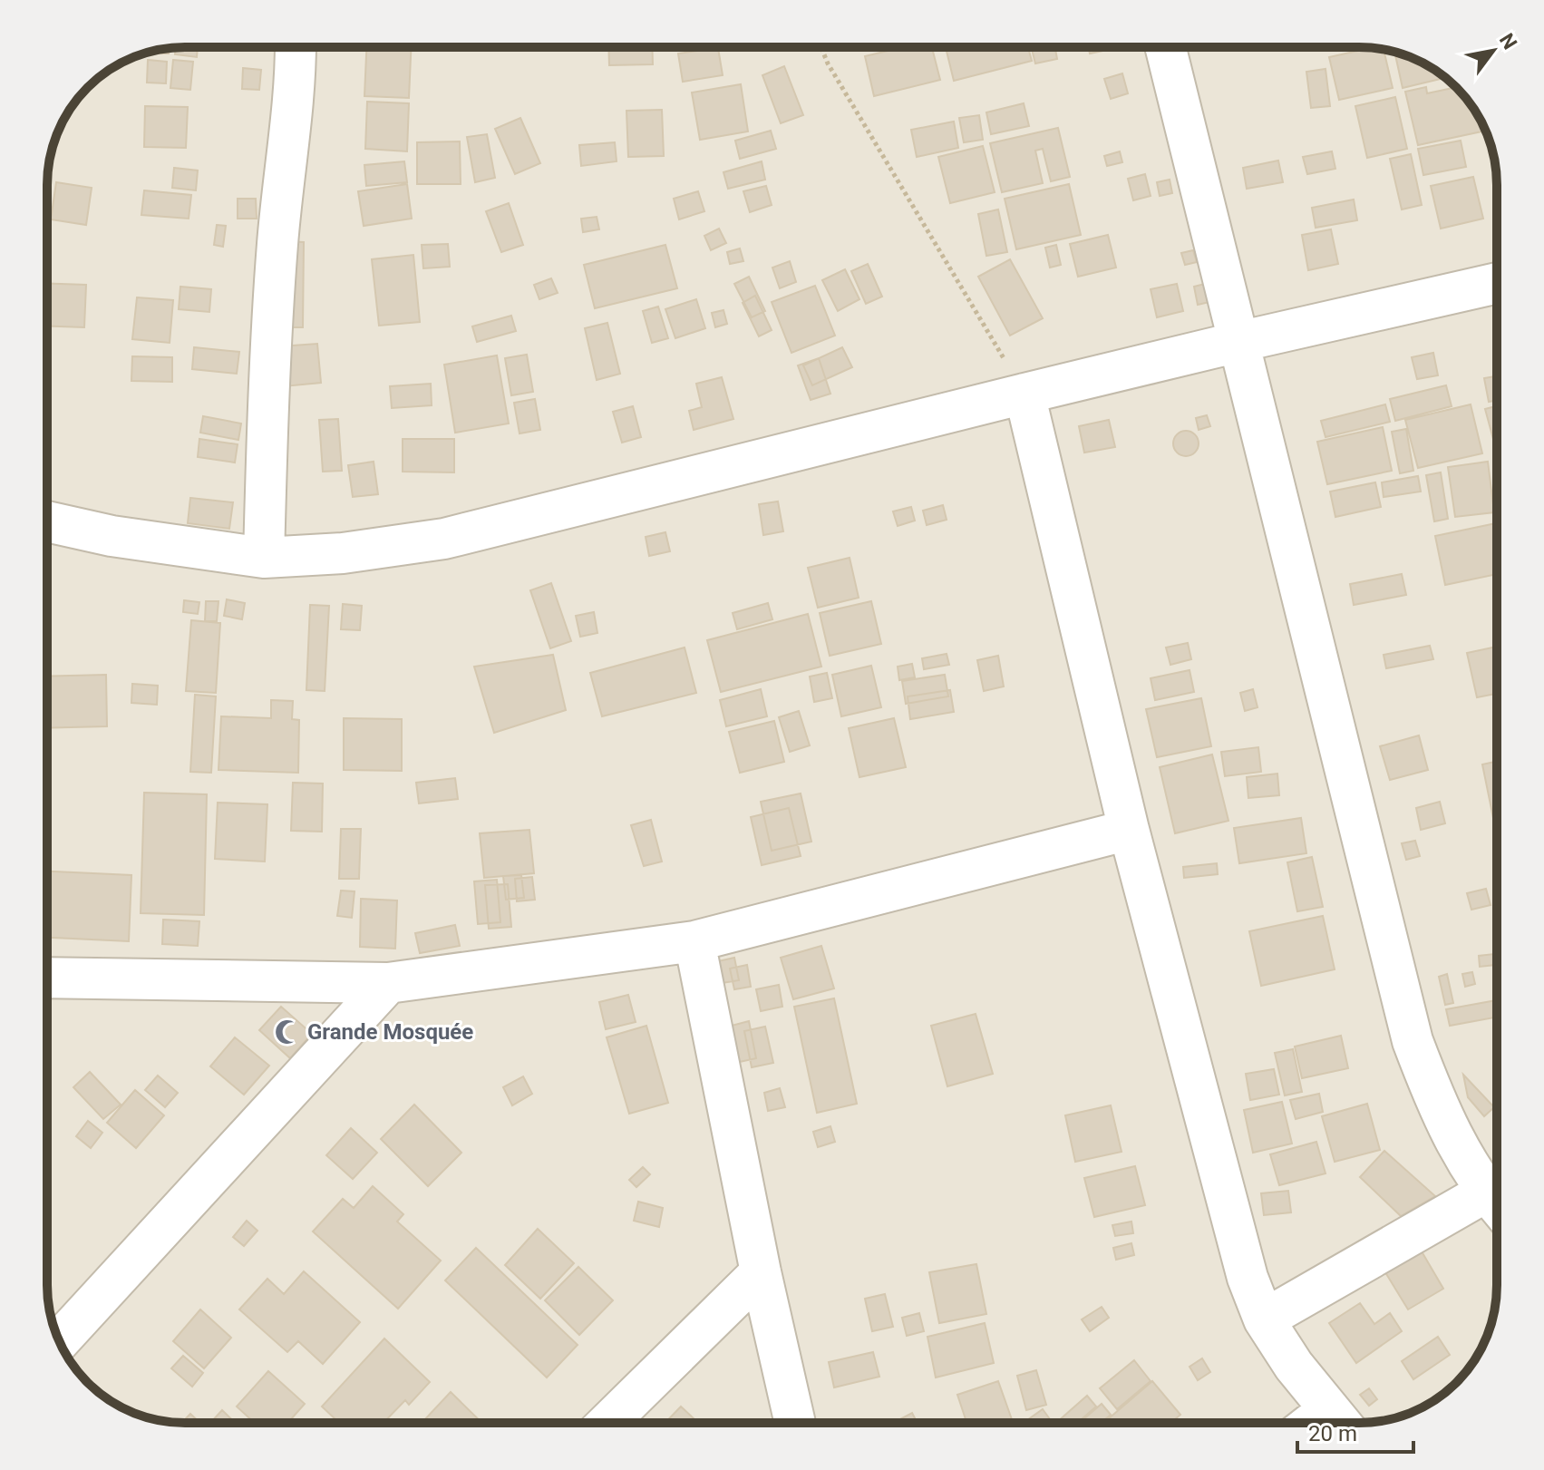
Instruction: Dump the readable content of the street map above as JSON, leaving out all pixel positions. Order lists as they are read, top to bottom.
{
  "places": {
    "mosque": ["Grande Mosquée"]
  },
  "scale_bar": "20 m",
  "north": "top right"
}
